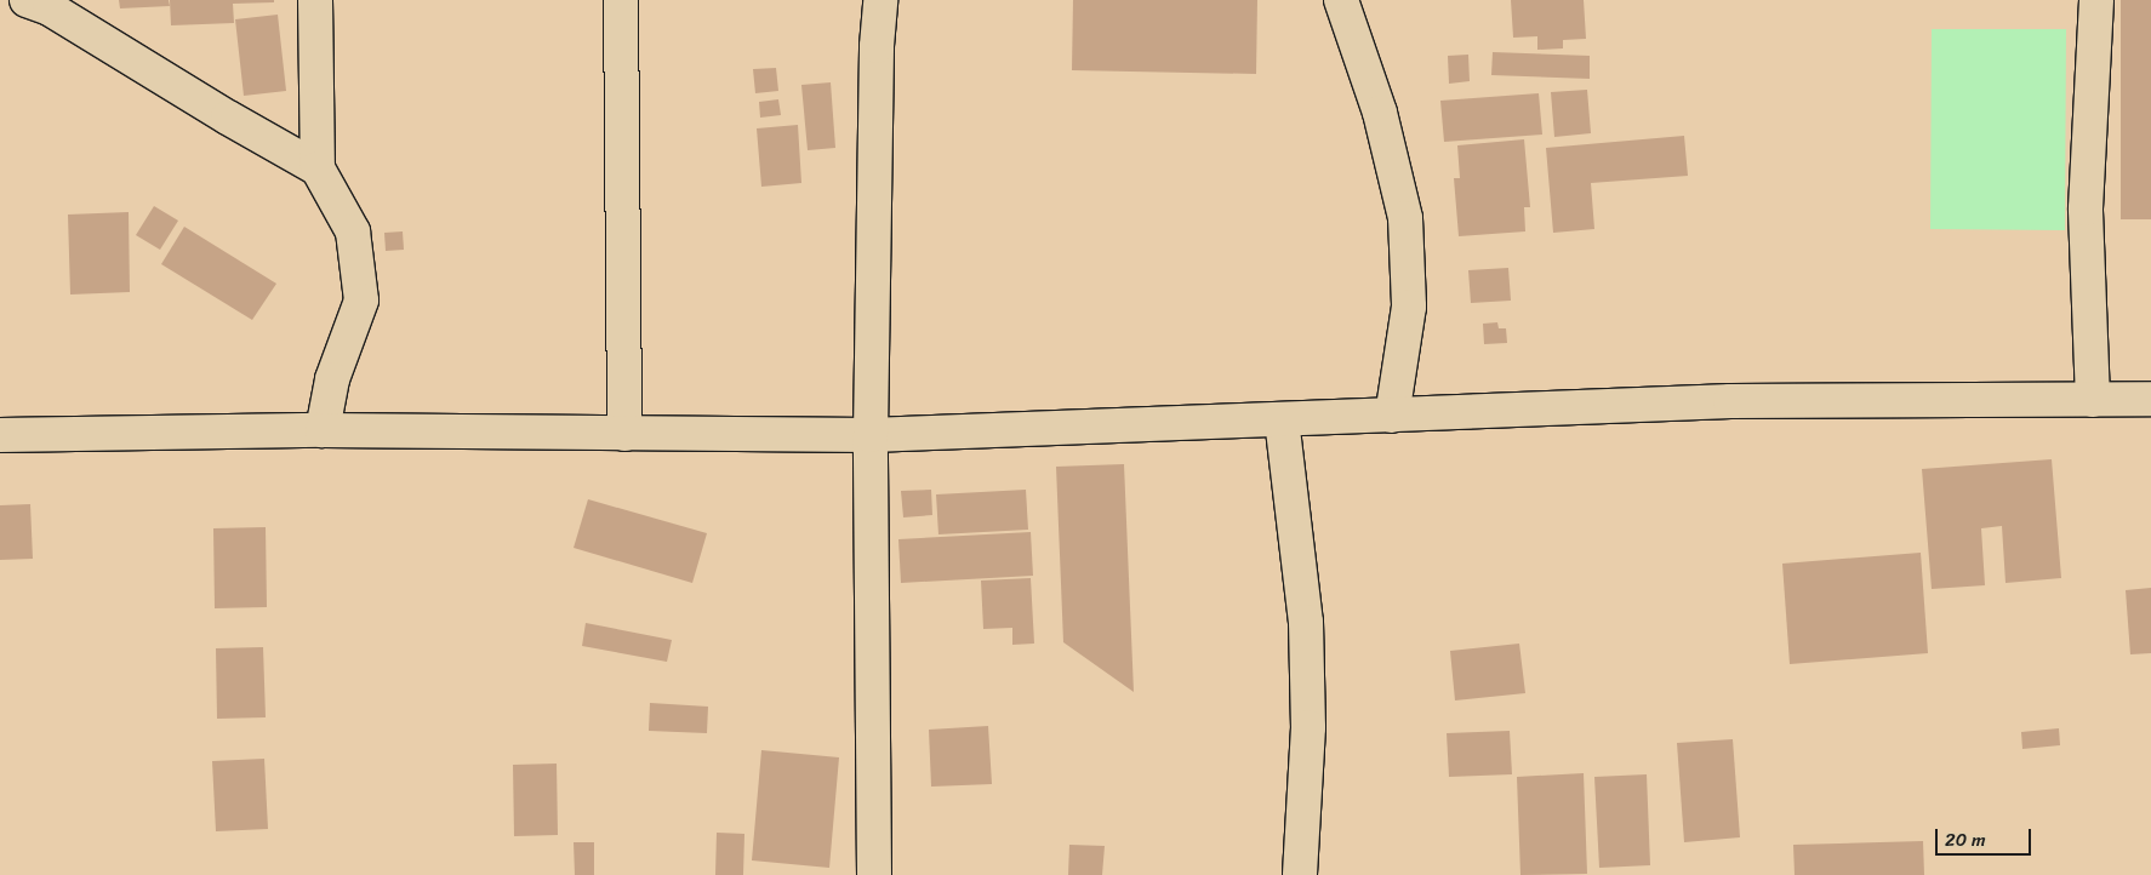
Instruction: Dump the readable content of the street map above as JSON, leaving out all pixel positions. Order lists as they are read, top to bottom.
{
  "scale_bar": "20 m"
}
